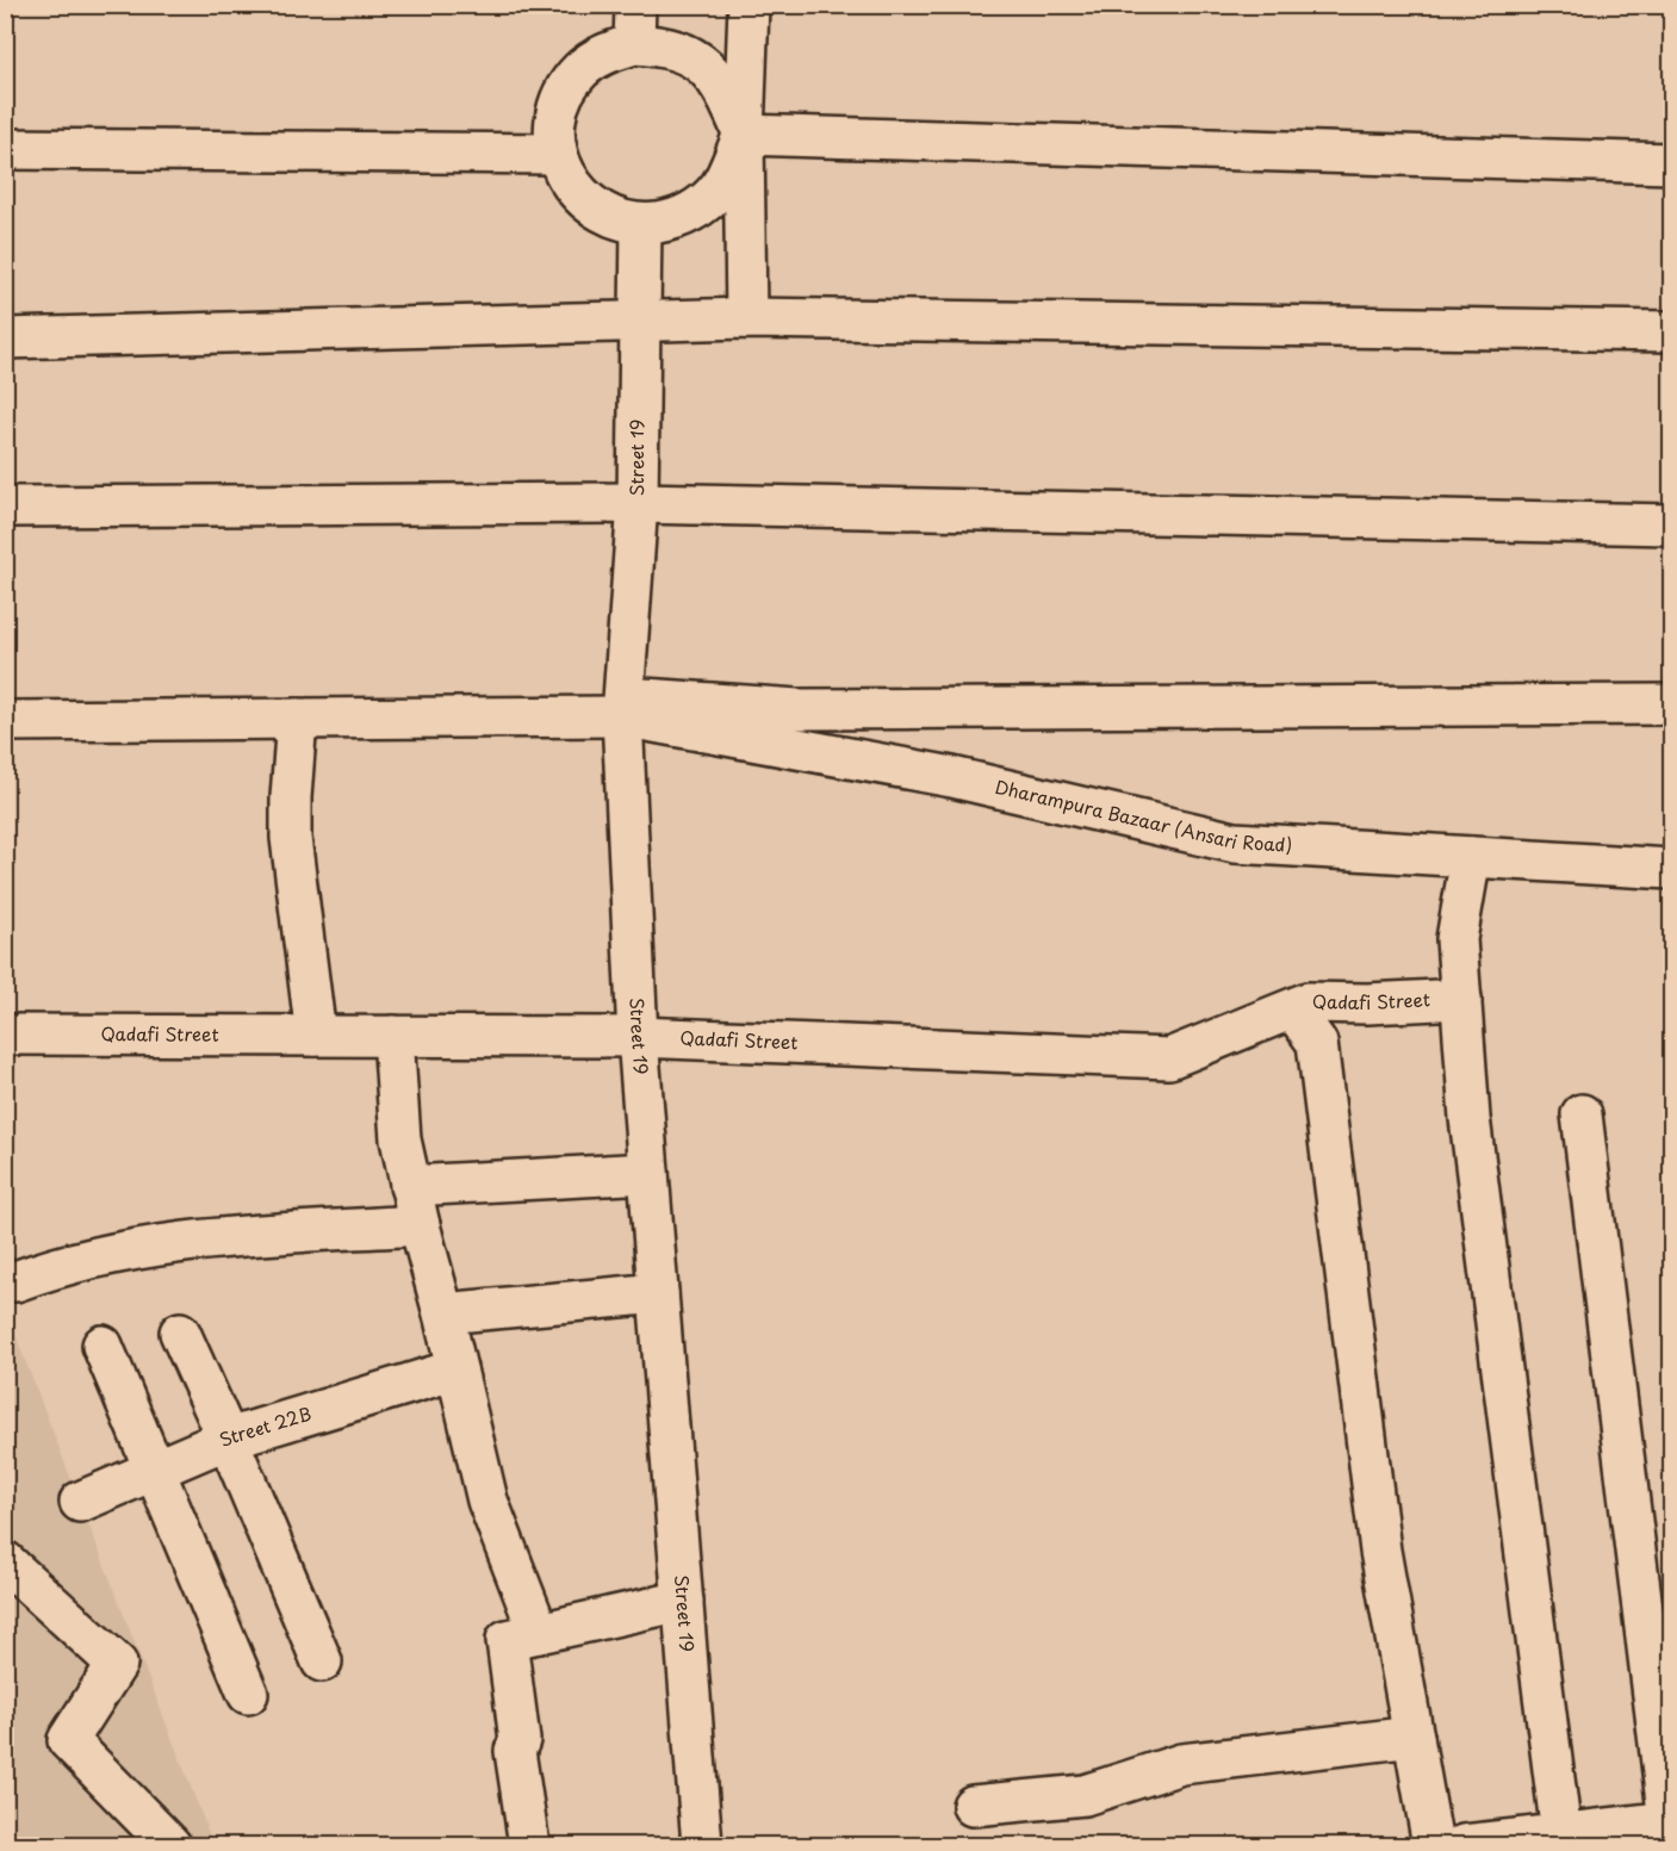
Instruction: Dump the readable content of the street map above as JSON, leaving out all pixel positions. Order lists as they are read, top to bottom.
{
  "streets": {
    "street": [
      "Street 19",
      "Dharampura Bazaar (Ansari Road)",
      "Qadafi Street",
      "Street 22B"
    ]
  },
  "crossings": [
    ["Street 19", "Dharampura Bazaar (Ansari Road)"],
    ["Street 19", "Qadafi Street"]
  ]
}
